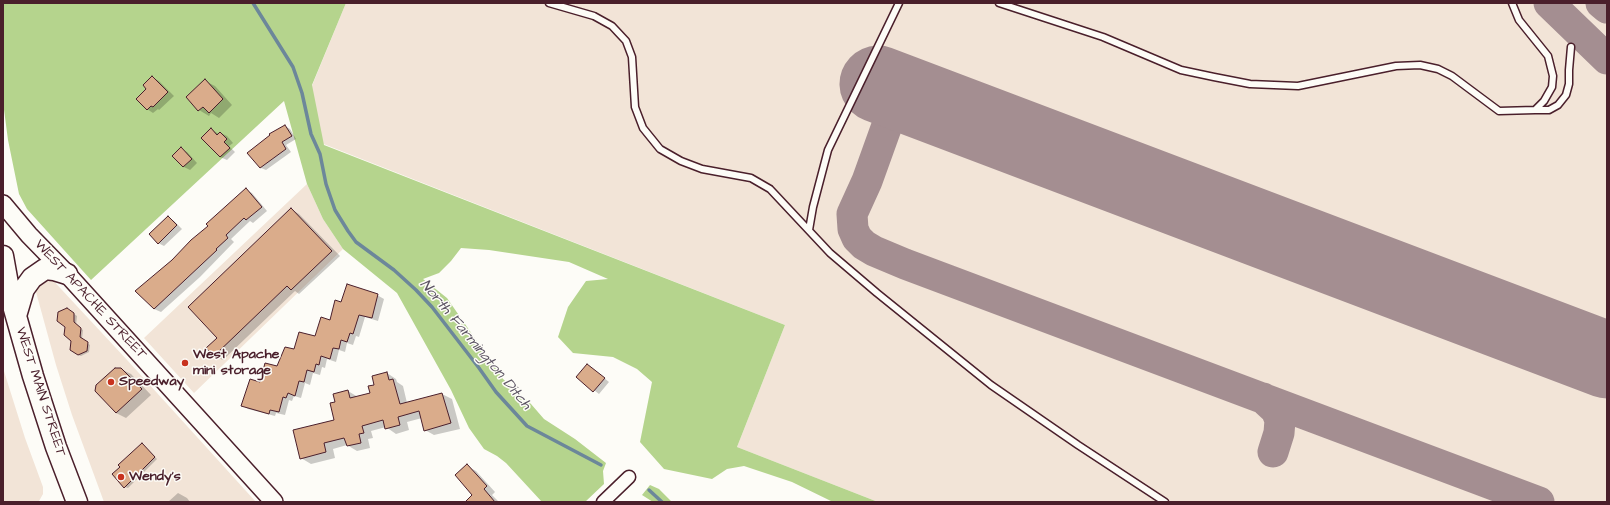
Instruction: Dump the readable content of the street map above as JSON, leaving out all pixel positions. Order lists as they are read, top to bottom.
{
  "streets": {
    "highway": ["WEST MAIN STREET"],
    "main road": ["WEST APACHE STREET"]
  },
  "water": ["North Farmington Ditch"],
  "places": ["West Apache mini storage", "Speedway", "Wendy's"]
}
